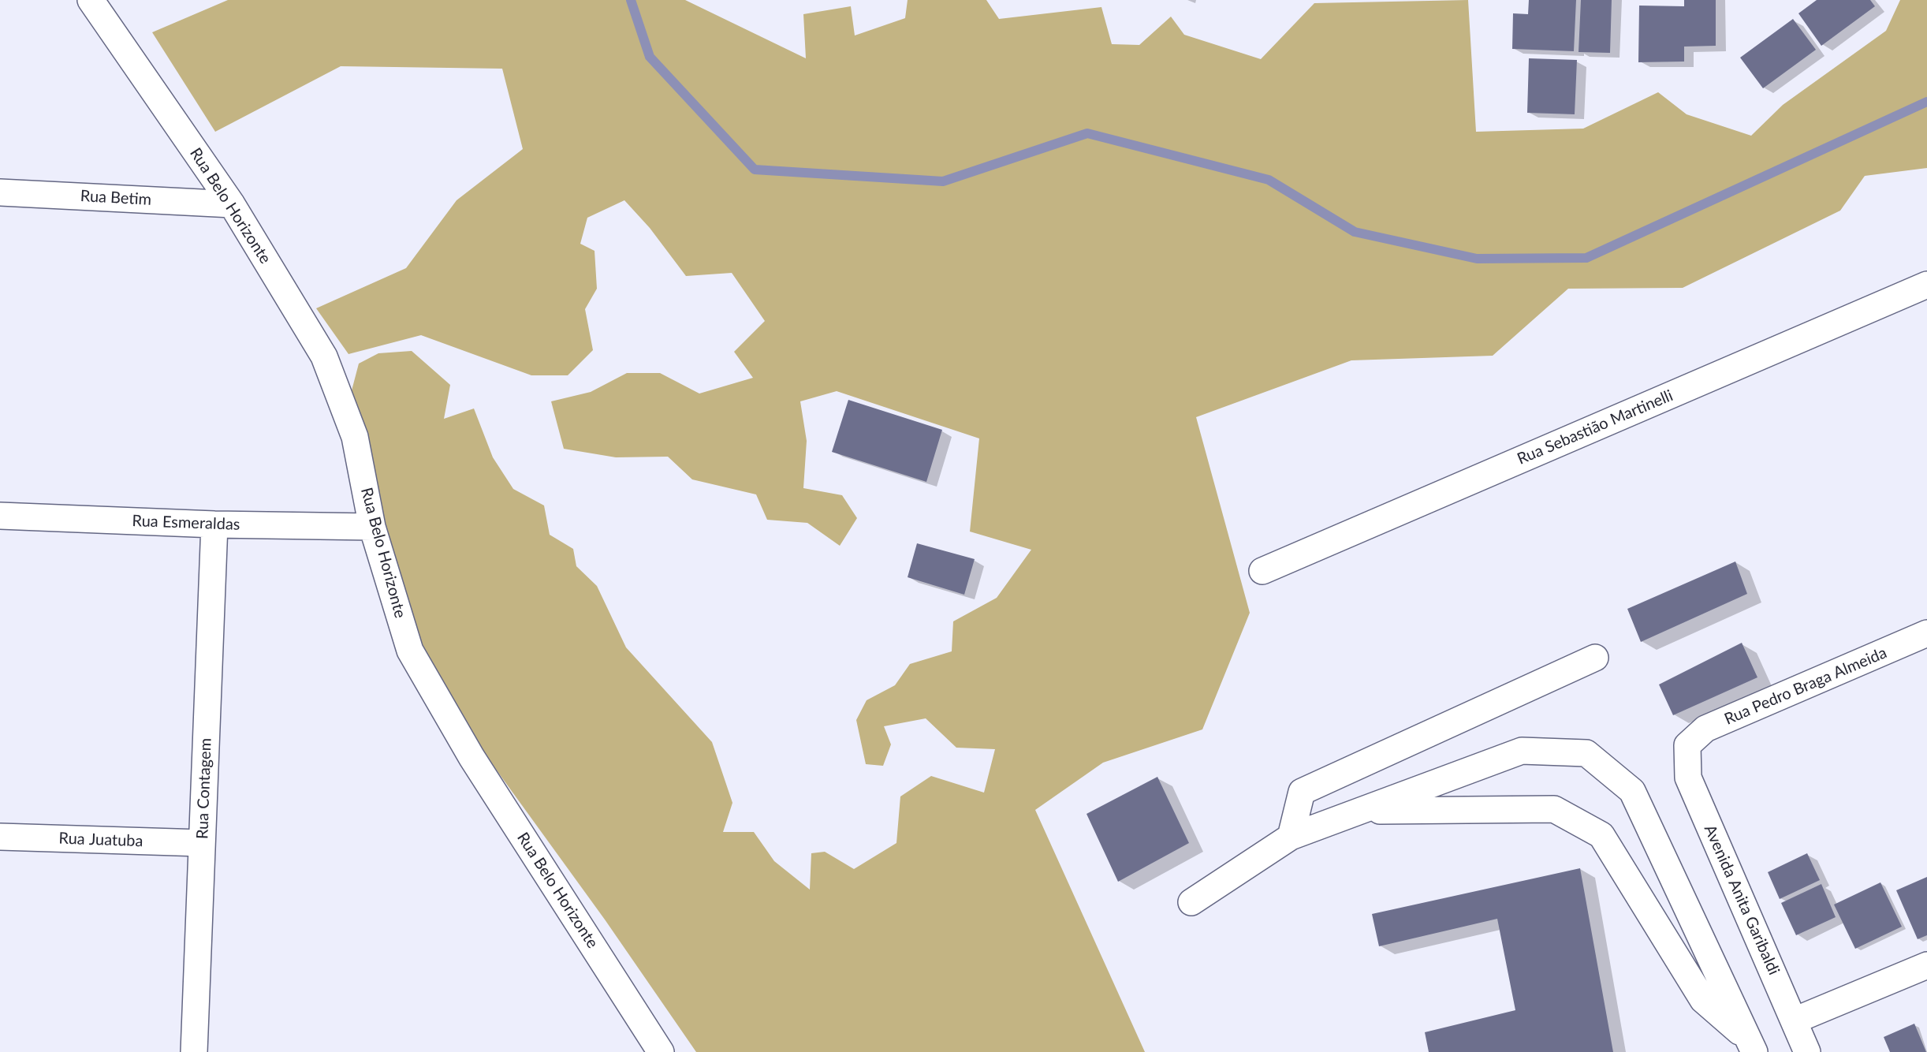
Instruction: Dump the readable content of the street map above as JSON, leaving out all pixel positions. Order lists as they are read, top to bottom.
{
  "streets": {
    "street": [
      "Rua Betim",
      "Rua Belo Horizonte",
      "Rua Sebastião Martinelli",
      "Rua Esmeraldas",
      "Rua Pedro Braga Almeida",
      "Rua Contagem",
      "Rua Juatuba",
      "Avenida Anita Garibaldi"
    ]
  },
  "crossings": [
    ["Rua Betim", "Rua Belo Horizonte"],
    ["Rua Belo Horizonte", "Rua Esmeraldas"],
    ["Rua Esmeraldas", "Rua Contagem"],
    ["Rua Pedro Braga Almeida", "Avenida Anita Garibaldi"],
    ["Rua Contagem", "Rua Juatuba"]
  ]
}
